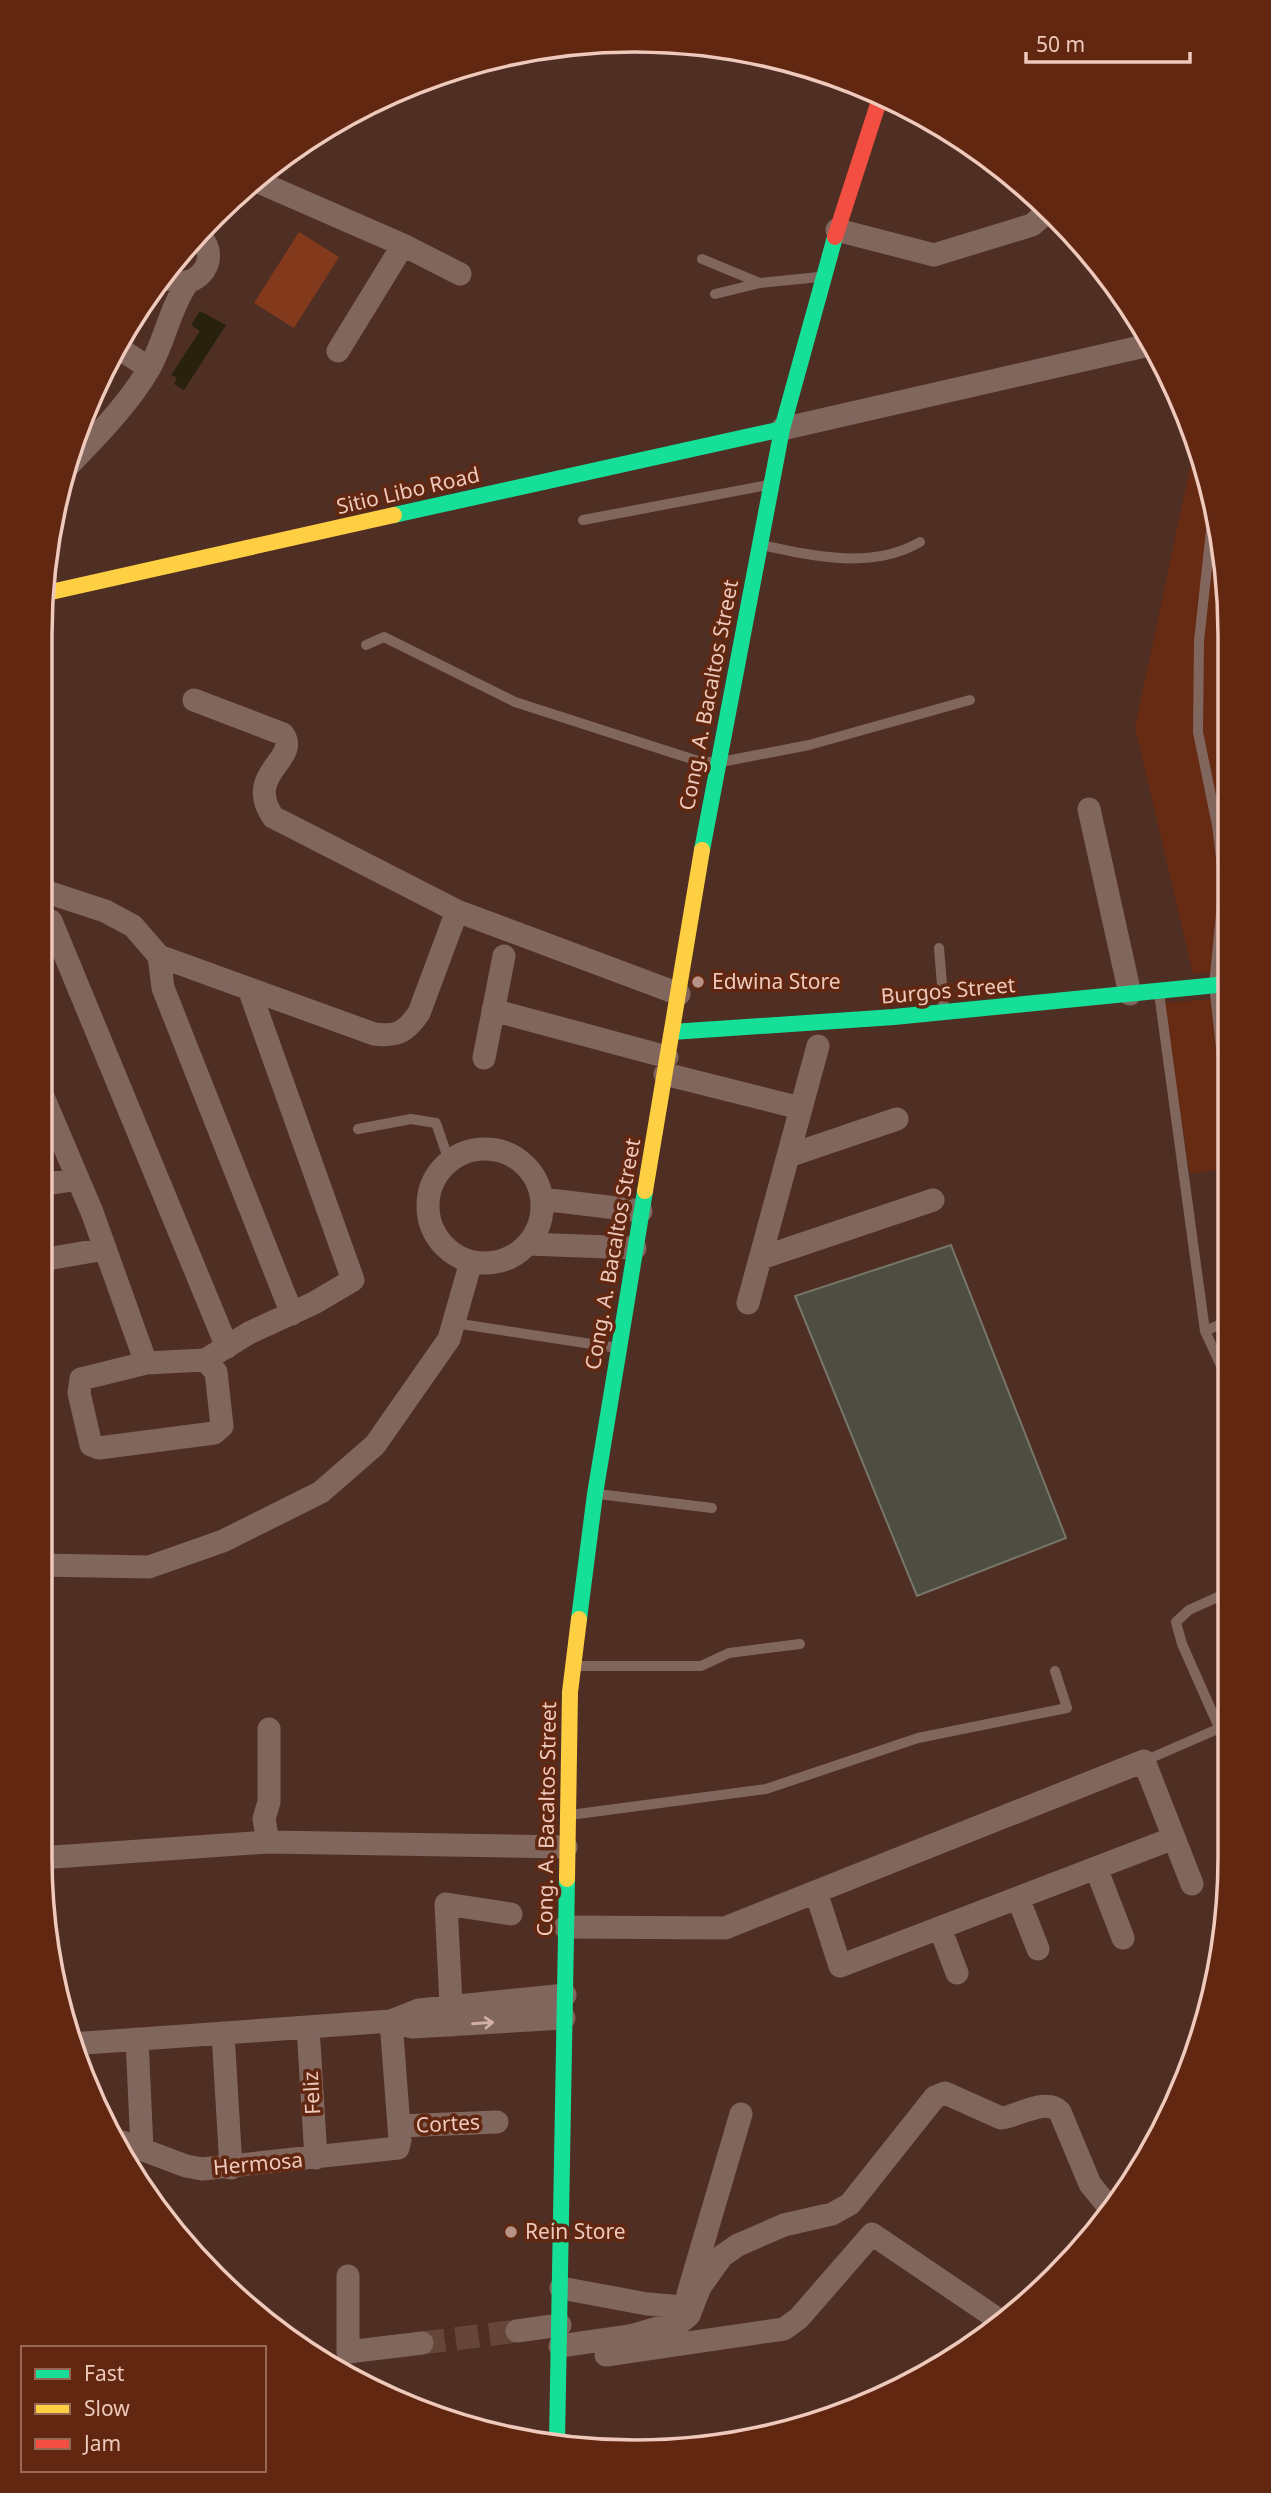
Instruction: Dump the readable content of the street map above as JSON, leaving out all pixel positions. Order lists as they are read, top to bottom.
{
  "streets": {
    "street": [
      "Sitio Libo Road",
      "Cong. A. Bacaltos Street",
      "Burgos Street",
      "Feliz",
      "Cortes",
      "Hermosa"
    ]
  },
  "crossings": [
    ["Sitio Libo Road", "Cong. A. Bacaltos Street"],
    ["Cong. A. Bacaltos Street", "Burgos Street"],
    ["Feliz", "Hermosa"],
    ["Cortes", "Hermosa"]
  ],
  "places": ["Edwina Store", "Rein Store"],
  "legend": ["Fast", "Slow", "Jam"],
  "scale_bar": "50 m"
}
